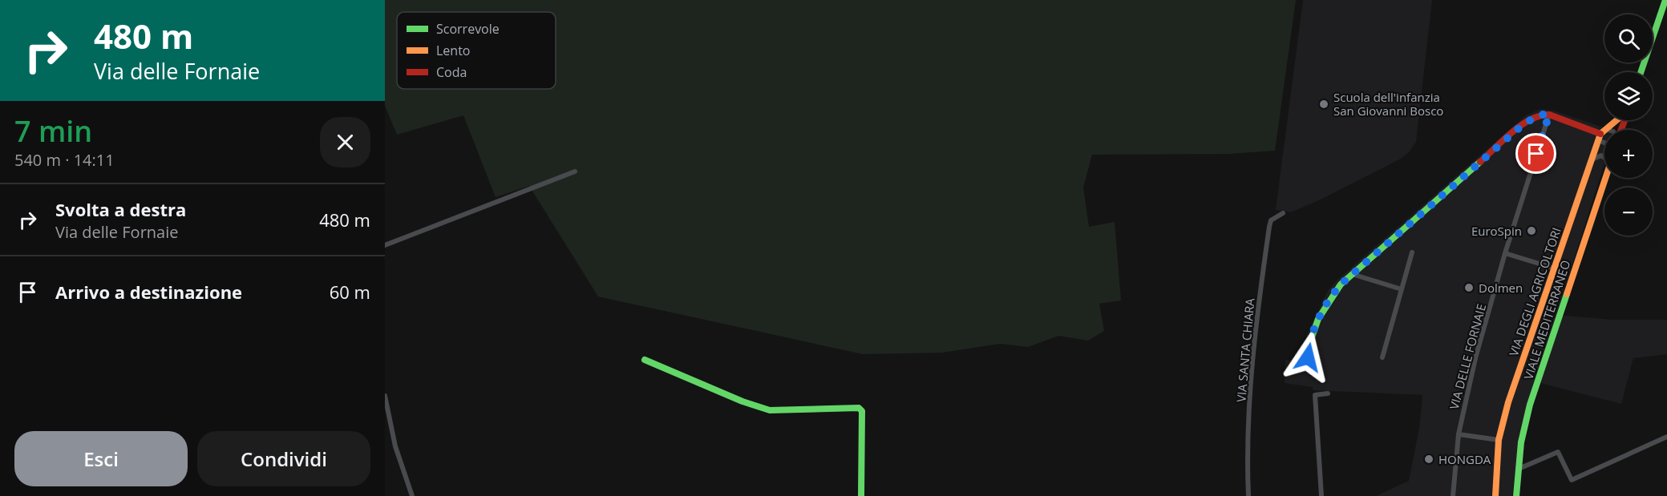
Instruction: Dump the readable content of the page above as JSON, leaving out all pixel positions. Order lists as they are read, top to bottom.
{
  "streets": {
    "street": [
      "VIA DEGLI AGRICOLTORI",
      "VIALE MEDITERRANEO",
      "VIA SANTA CHIARA",
      "VIA DELLE FORNAIE"
    ]
  },
  "places": [
    "Scuola dell'infanzia San Giovanni Bosco",
    "EuroSpin",
    "Dolmen",
    "HONGDA"
  ],
  "legend": ["Scorrevole", "Lento", "Coda"],
  "page": {
    "turn": ["480 m", "Via delle Fornaie"],
    "map_buttons": ["+", "−"],
    "heading": ["7 min", "540 m · 14:11"],
    "list": [
      {
        "name": "Svolta a destra",
        "note": "Via delle Fornaie",
        "value": "480 m"
      },
      {
        "name": "Arrivo a destinazione",
        "value": "60 m"
      }
    ],
    "buttons": ["Esci", "Condividi"]
  }
}
